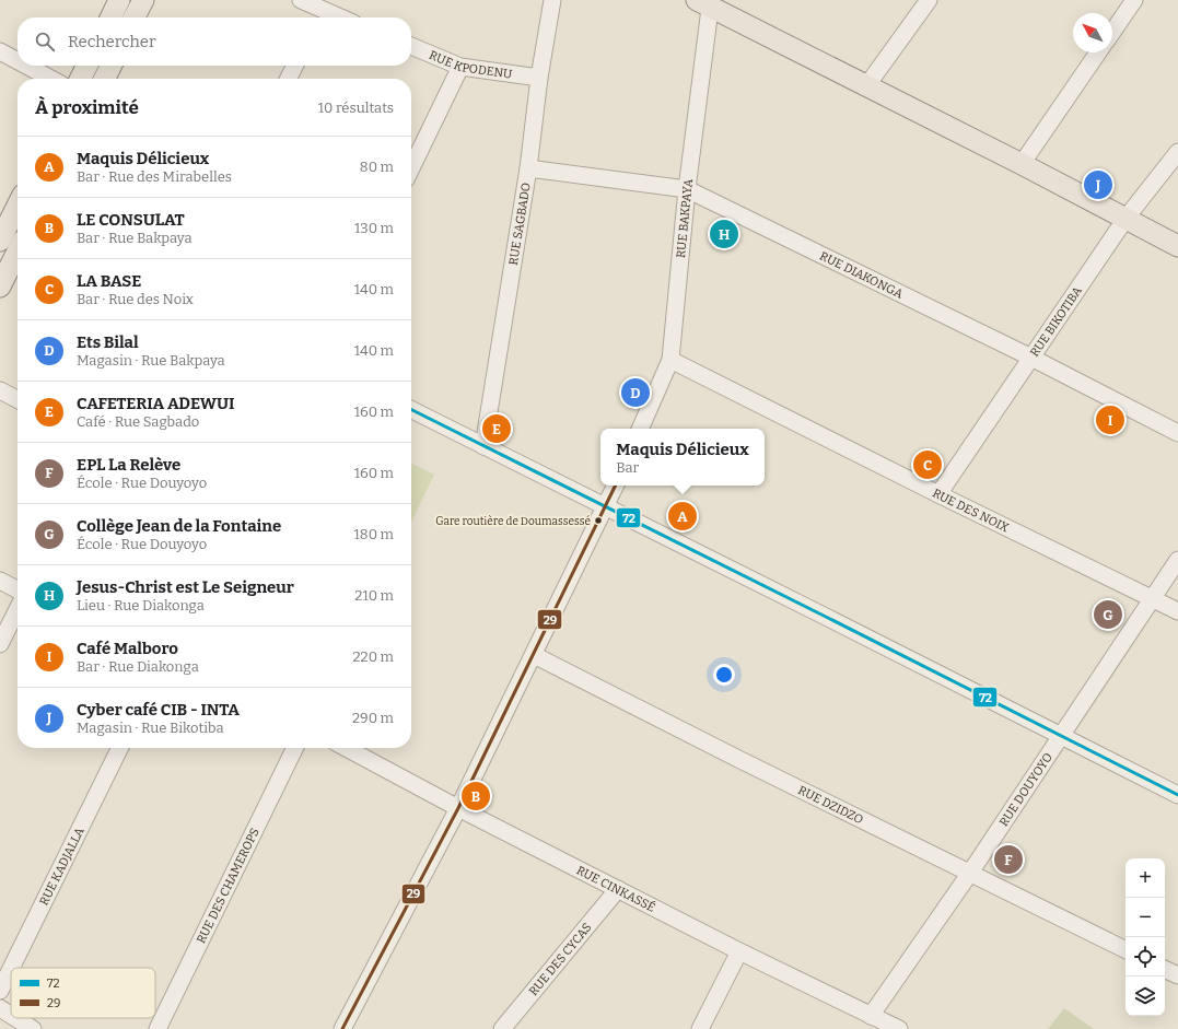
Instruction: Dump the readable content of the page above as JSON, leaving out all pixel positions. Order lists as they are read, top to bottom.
{
  "streets": {
    "street": [
      "RUE KPODENU",
      "RUE BAKPAYA",
      "RUE SAGBADO",
      "RUE DIAKONGA",
      "RUE BIKOTIBA",
      "RUE DES NOIX",
      "RUE DOUYOYO",
      "RUE DZIDZO",
      "RUE KADJALLA",
      "RUE DES CHAMEROPS",
      "RUE CINKASSÉ",
      "RUE DES CYCAS"
    ]
  },
  "crossings": [
    ["RUE KPODENU", "RUE SAGBADO"],
    ["RUE BAKPAYA", "RUE DIAKONGA"],
    ["RUE BAKPAYA", "RUE DES NOIX"],
    ["RUE SAGBADO", "RUE DIAKONGA"],
    ["RUE DIAKONGA", "RUE BIKOTIBA"],
    ["RUE BIKOTIBA", "RUE DES NOIX"],
    ["RUE DES NOIX", "RUE DOUYOYO"],
    ["RUE DOUYOYO", "RUE DZIDZO"],
    ["RUE DOUYOYO", "RUE CINKASSÉ"],
    ["RUE CINKASSÉ", "RUE DES CYCAS"]
  ],
  "places": ["Gare routière de Doumassessé"],
  "lines": ["transit line 72", "transit line 29"],
  "legend": ["72", "29"],
  "north": "top left",
  "page": {
    "search": "Rechercher",
    "heading": ["À proximité", "10 résultats"],
    "list": [
      {
        "mark": "A",
        "name": "Maquis Délicieux",
        "note": "Bar · Rue des Mirabelles",
        "value": "80 m"
      },
      {
        "mark": "B",
        "name": "LE CONSULAT",
        "note": "Bar · Rue Bakpaya",
        "value": "130 m"
      },
      {
        "mark": "C",
        "name": "LA BASE",
        "note": "Bar · Rue des Noix",
        "value": "140 m"
      },
      {
        "mark": "D",
        "name": "Ets Bilal",
        "note": "Magasin · Rue Bakpaya",
        "value": "140 m"
      },
      {
        "mark": "E",
        "name": "CAFETERIA ADEWUI",
        "note": "Café · Rue Sagbado",
        "value": "160 m"
      },
      {
        "mark": "F",
        "name": "EPL La Relève",
        "note": "École · Rue Douyoyo",
        "value": "160 m"
      },
      {
        "mark": "G",
        "name": "Collège Jean de la Fontaine",
        "note": "École · Rue Douyoyo",
        "value": "180 m"
      },
      {
        "mark": "H",
        "name": "Jesus-Christ est Le Seigneur",
        "note": "Lieu · Rue Diakonga",
        "value": "210 m"
      },
      {
        "mark": "I",
        "name": "Café Malboro",
        "note": "Bar · Rue Diakonga",
        "value": "220 m"
      },
      {
        "mark": "J",
        "name": "Cyber café CIB - INTA",
        "note": "Magasin · Rue Bikotiba",
        "value": "290 m"
      }
    ],
    "pins": [
      "J",
      "H",
      "D",
      "I",
      "E",
      "C",
      "A",
      "G",
      "B",
      "F"
    ],
    "popup": ["Maquis Délicieux", "Bar"],
    "map_buttons": ["+", "−"]
  }
}
